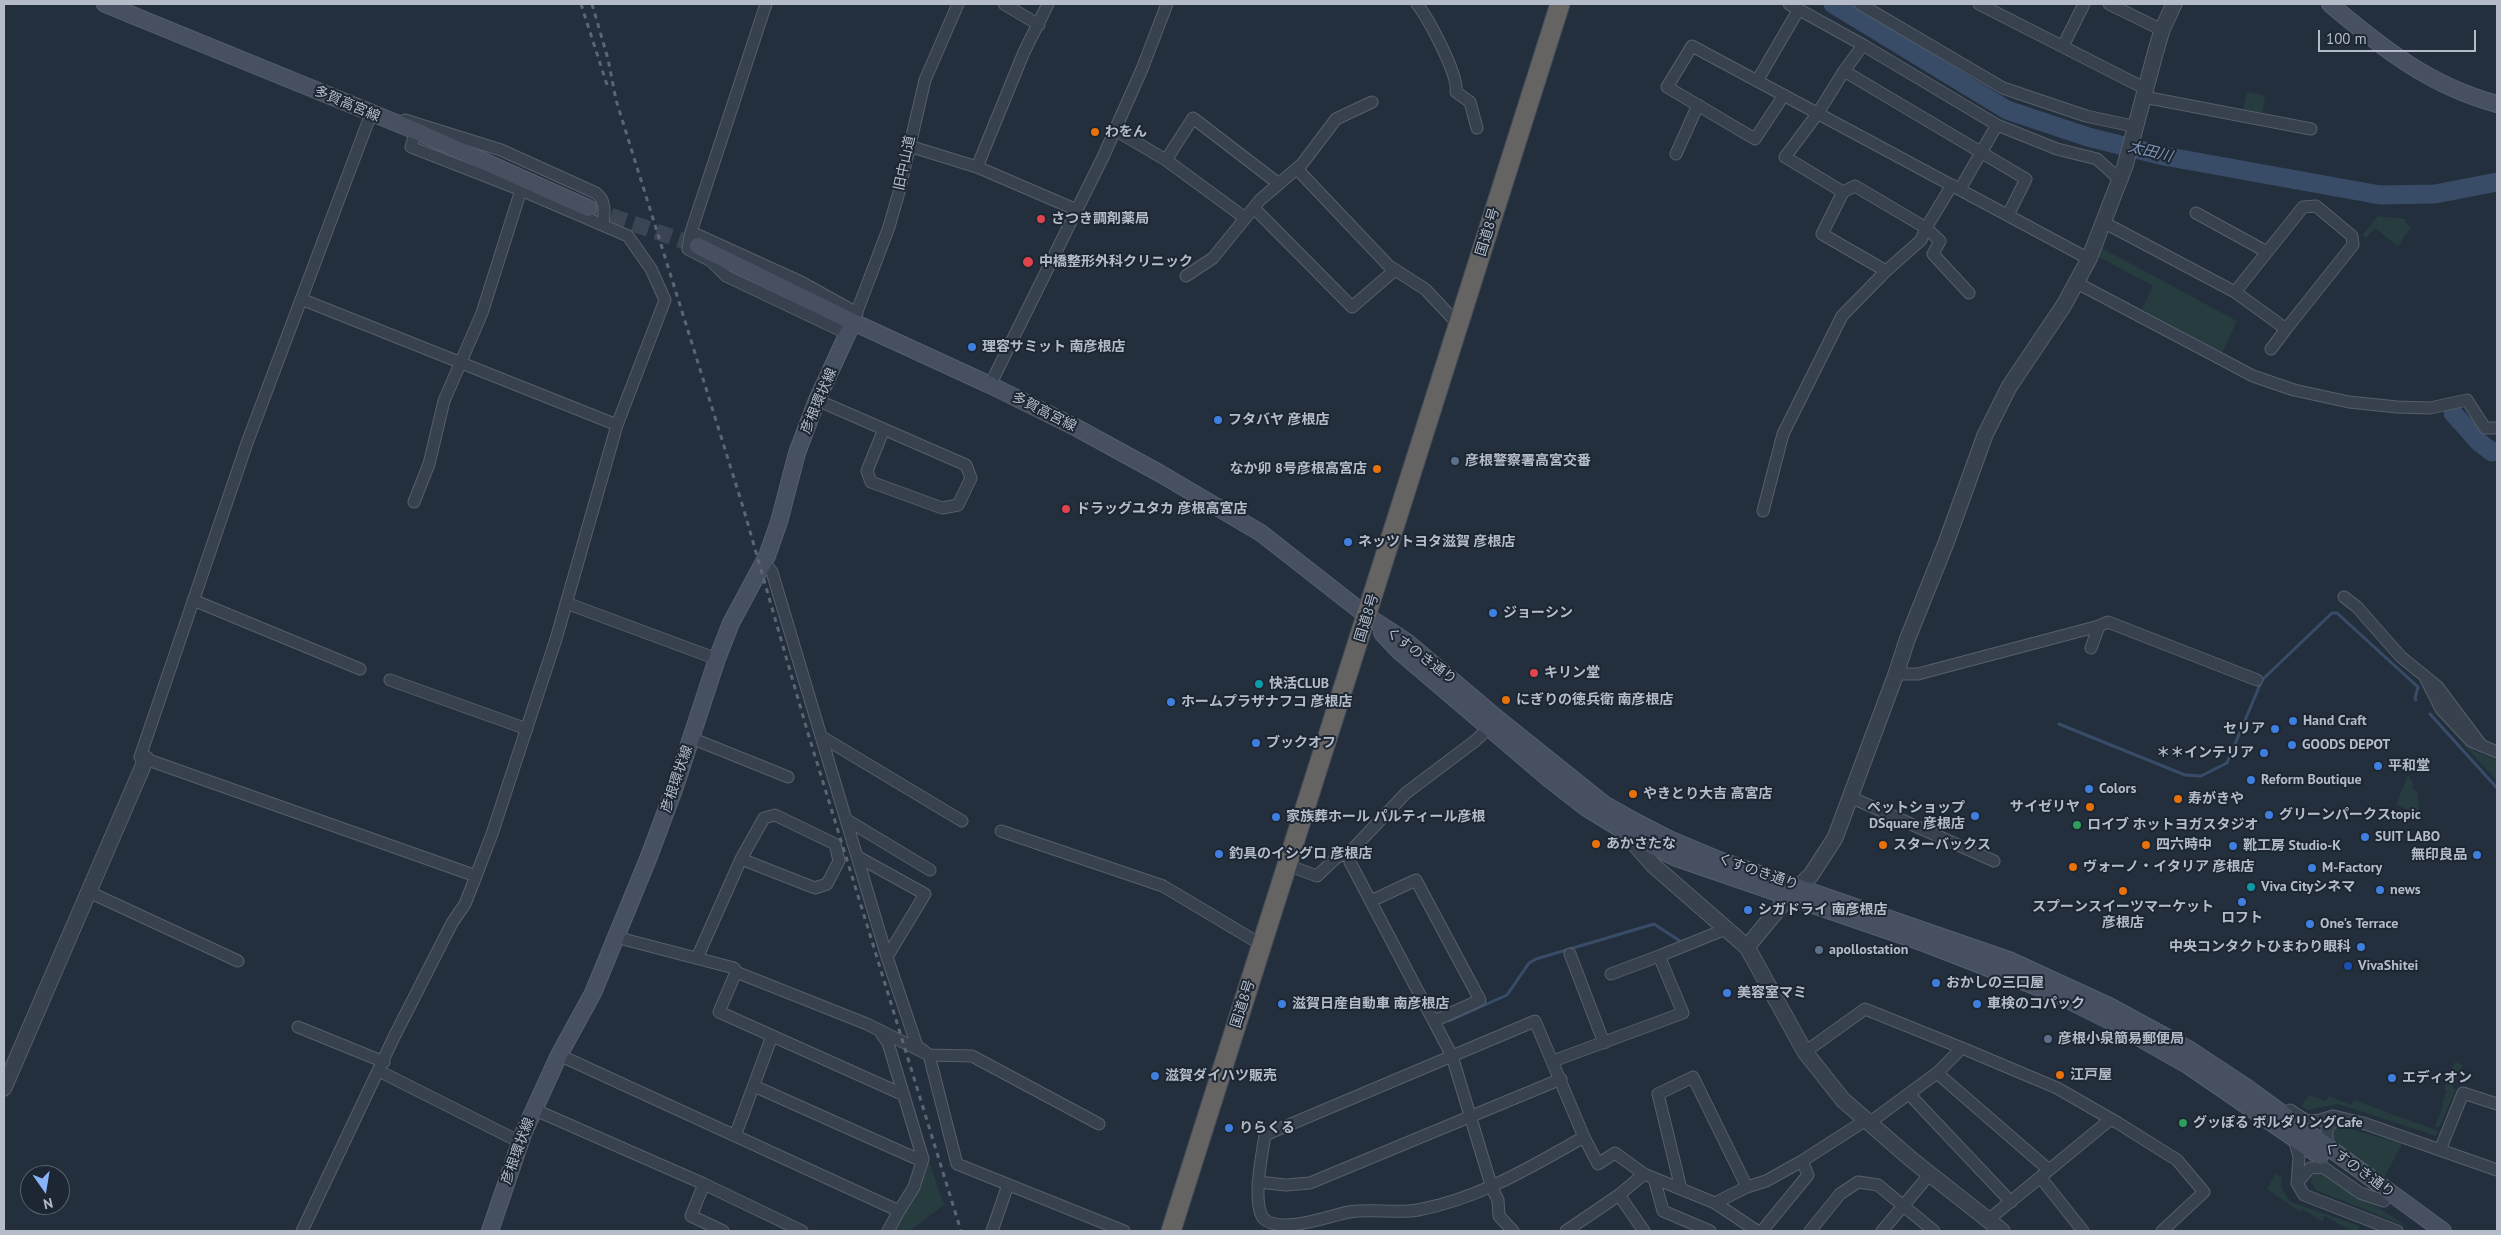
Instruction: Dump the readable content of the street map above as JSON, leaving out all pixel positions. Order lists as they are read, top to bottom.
{
  "streets": {
    "highway": ["国道8号"],
    "main road": ["多賀高宮線", "彦根環状線", "くすのき通り"],
    "street": ["旧中山道"]
  },
  "crossings": [
    ["多賀高宮線", "旧中山道"],
    ["多賀高宮線", "国道8号"],
    ["多賀高宮線", "彦根環状線"],
    ["多賀高宮線", "くすのき通り"],
    ["旧中山道", "彦根環状線"],
    ["国道8号", "くすのき通り"]
  ],
  "water": ["太田川"],
  "places": [
    "わをん",
    "さつき調剤薬局",
    "中橋整形外科クリニック",
    "理容サミット 南彦根店",
    "フタバヤ 彦根店",
    "彦根警察署高宮交番",
    "なか卯 8号彦根高宮店",
    "ドラッグユタカ 彦根高宮店",
    "ネッツトヨタ滋賀 彦根店",
    "ジョーシン",
    "キリン堂",
    "快活CLUB",
    "にぎりの徳兵衛 南彦根店",
    "ホームプラザナフコ 彦根店",
    "Hand Craft",
    "セリア",
    "ブックオフ",
    "GOODS DEPOT",
    "＊＊インテリア",
    "平和堂",
    "Reform Boutique",
    "Colors",
    "やきとり大吉 高宮店",
    "寿がきや",
    "サイゼリヤ",
    "グリーンパークスtopic",
    "ペットショップ DSquare 彦根店",
    "家族葬ホール パルティール彦根",
    "ロイブ ホットヨガスタジオ",
    "SUIT LABO",
    "あかさたな",
    "スターバックス",
    "四六時中",
    "靴工房 Studio-K",
    "釣具のイシグロ 彦根店",
    "無印良品",
    "ヴォーノ・イタリア 彦根店",
    "M-Factory",
    "Viva Cityシネマ",
    "news",
    "スプーンスイーツマーケット 彦根店",
    "ロフト",
    "シガドライ 南彦根店",
    "One's Terrace",
    "中央コンタクトひまわり眼科",
    "apollostation",
    "VivaShitei",
    "おかしの三口屋",
    "美容室マミ",
    "滋賀日産自動車 南彦根店",
    "車検のコパック",
    "彦根小泉簡易郵便局",
    "江戸屋",
    "滋賀ダイハツ販売",
    "エディオン",
    "グッぽる ボルダリングCafe",
    "りらくる"
  ],
  "scale_bar": "100 m",
  "north": "bottom"
}
